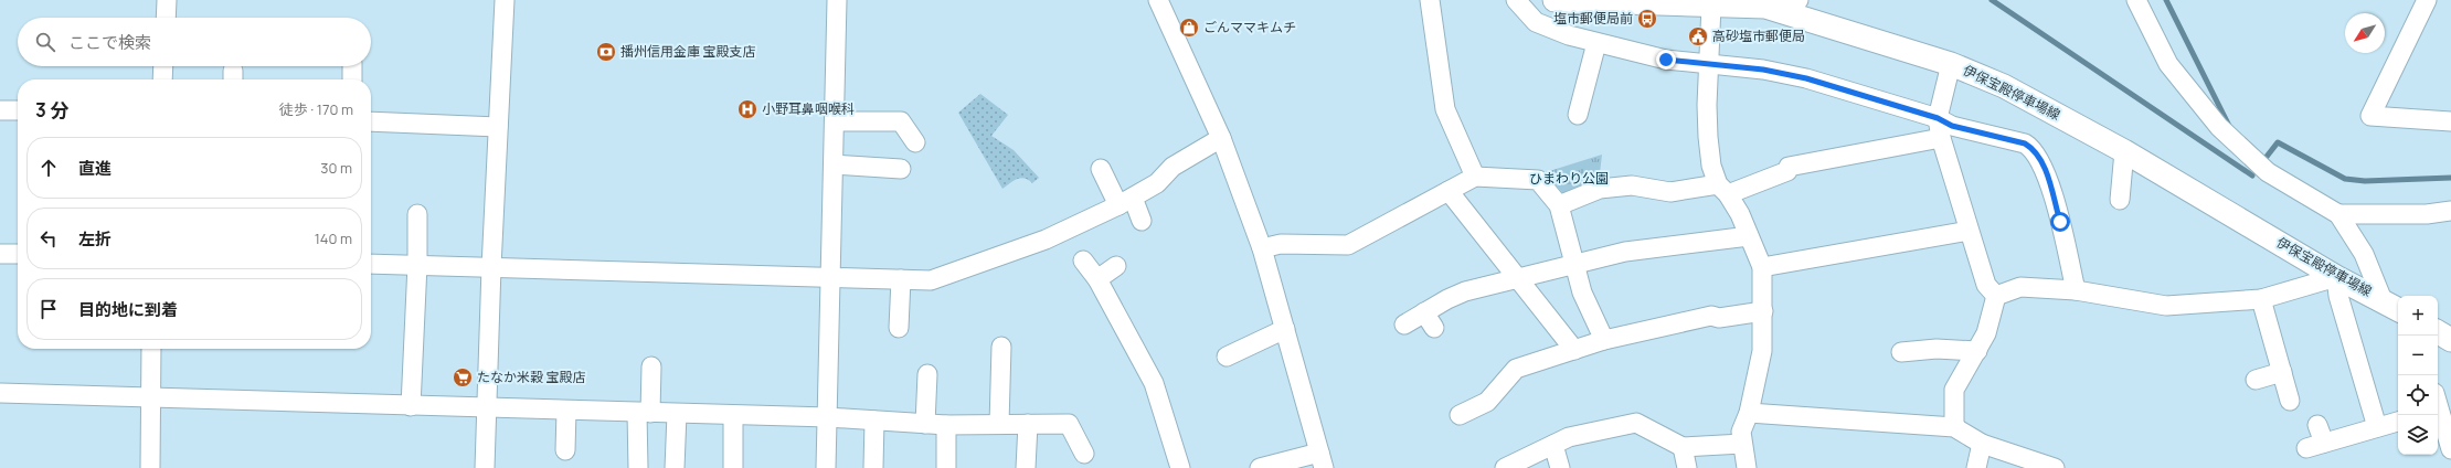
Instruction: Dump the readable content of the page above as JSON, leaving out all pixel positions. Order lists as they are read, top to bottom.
{
  "streets": {
    "main road": ["伊保宝殿停車場線"]
  },
  "parks": ["ひまわり公園"],
  "places": {
    "bus stop": ["塩市郵便局前"],
    "shop": ["ごんママキムチ"],
    "public building": ["高砂塩市郵便局"],
    "bank": ["播州信用金庫 宝殿支店"],
    "hospital": ["小野耳鼻咽喉科"],
    "supermarket": ["たなか米穀 宝殿店"]
  },
  "north": "bottom left",
  "page": {
    "search": "ここで検索",
    "heading": ["3 分", "徒歩 · 170 m"],
    "list": [
      ["直進", "30 m"],
      ["左折", "140 m"],
      "目的地に到着"
    ],
    "map_buttons": ["+", "−"]
  }
}
